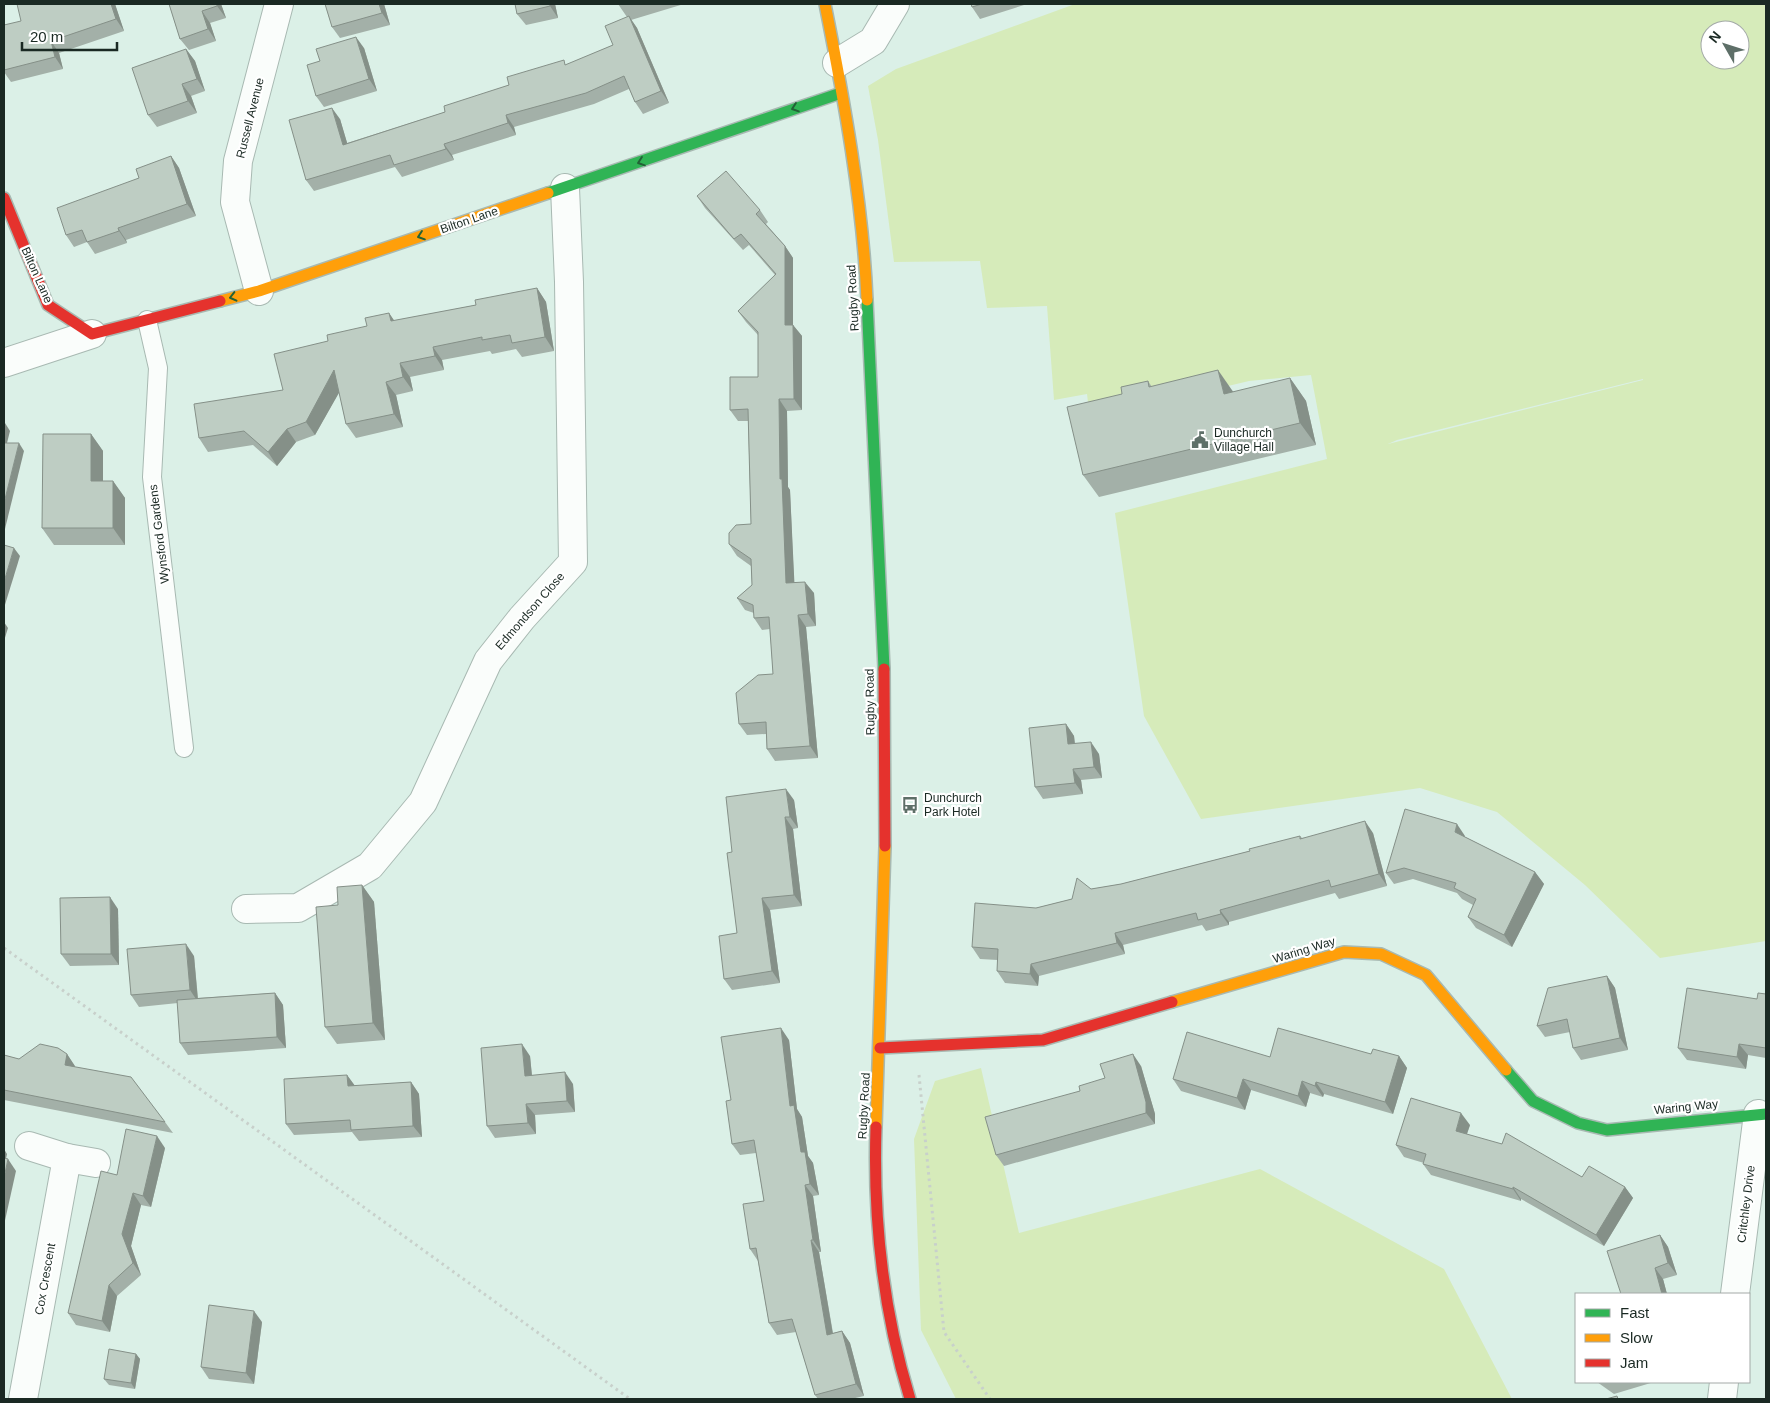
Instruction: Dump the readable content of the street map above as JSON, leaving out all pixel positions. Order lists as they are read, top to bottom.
{
  "streets": {
    "street": [
      "Russell Avenue",
      "Bilton Lane",
      "Rugby Road",
      "Edmondson Close",
      "Waring Way",
      "Critchley Drive",
      "Cox Crescent"
    ],
    "lane": ["Wynsford Gardens"]
  },
  "crossings": [
    ["Russell Avenue", "Bilton Lane"],
    ["Bilton Lane", "Rugby Road"],
    ["Bilton Lane", "Wynsford Gardens"],
    ["Bilton Lane", "Edmondson Close"],
    ["Rugby Road", "Waring Way"],
    ["Waring Way", "Critchley Drive"]
  ],
  "one_way": ["Bilton Lane"],
  "places": {
    "public building": ["Dunchurch Village Hall"],
    "bus stop": ["Dunchurch Park Hotel"]
  },
  "legend": ["Fast", "Slow", "Jam"],
  "scale_bar": "20 m",
  "north": "top left"
}
